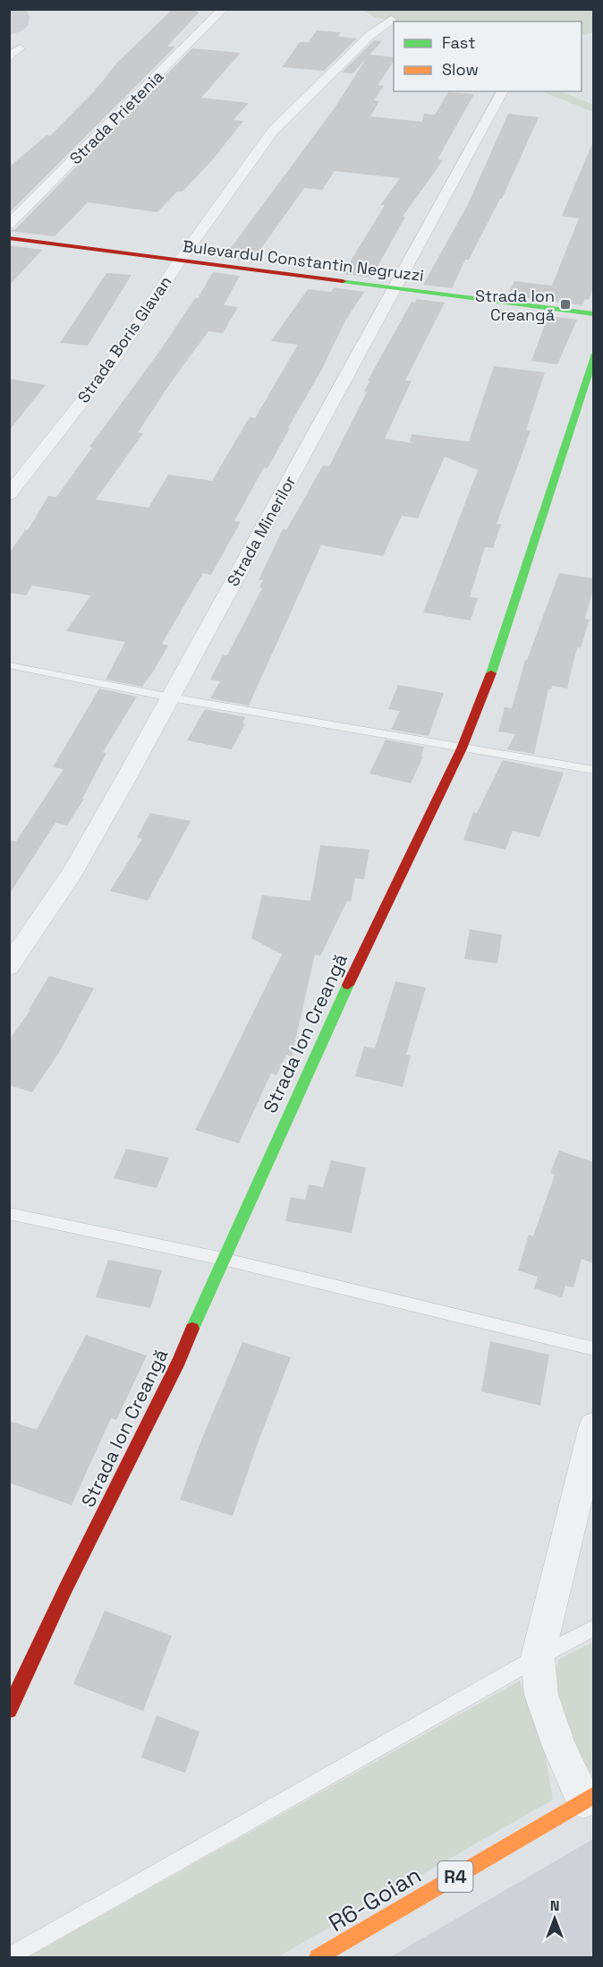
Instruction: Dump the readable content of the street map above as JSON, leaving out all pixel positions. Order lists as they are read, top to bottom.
{
  "streets": {
    "street": [
      "Strada Prietenia",
      "Bulevardul Constantin Negruzzi",
      "Strada Boris Glavan",
      "Strada Minerilor",
      "Strada Ion Creangă",
      "R4",
      "R6-Goian"
    ]
  },
  "crossings": [
    ["Bulevardul Constantin Negruzzi", "Strada Boris Glavan"],
    ["Bulevardul Constantin Negruzzi", "Strada Minerilor"]
  ],
  "places": {
    "transit": ["Strada Ion Creangă"]
  },
  "legend": ["Fast", "Slow"],
  "north": "top"
}
